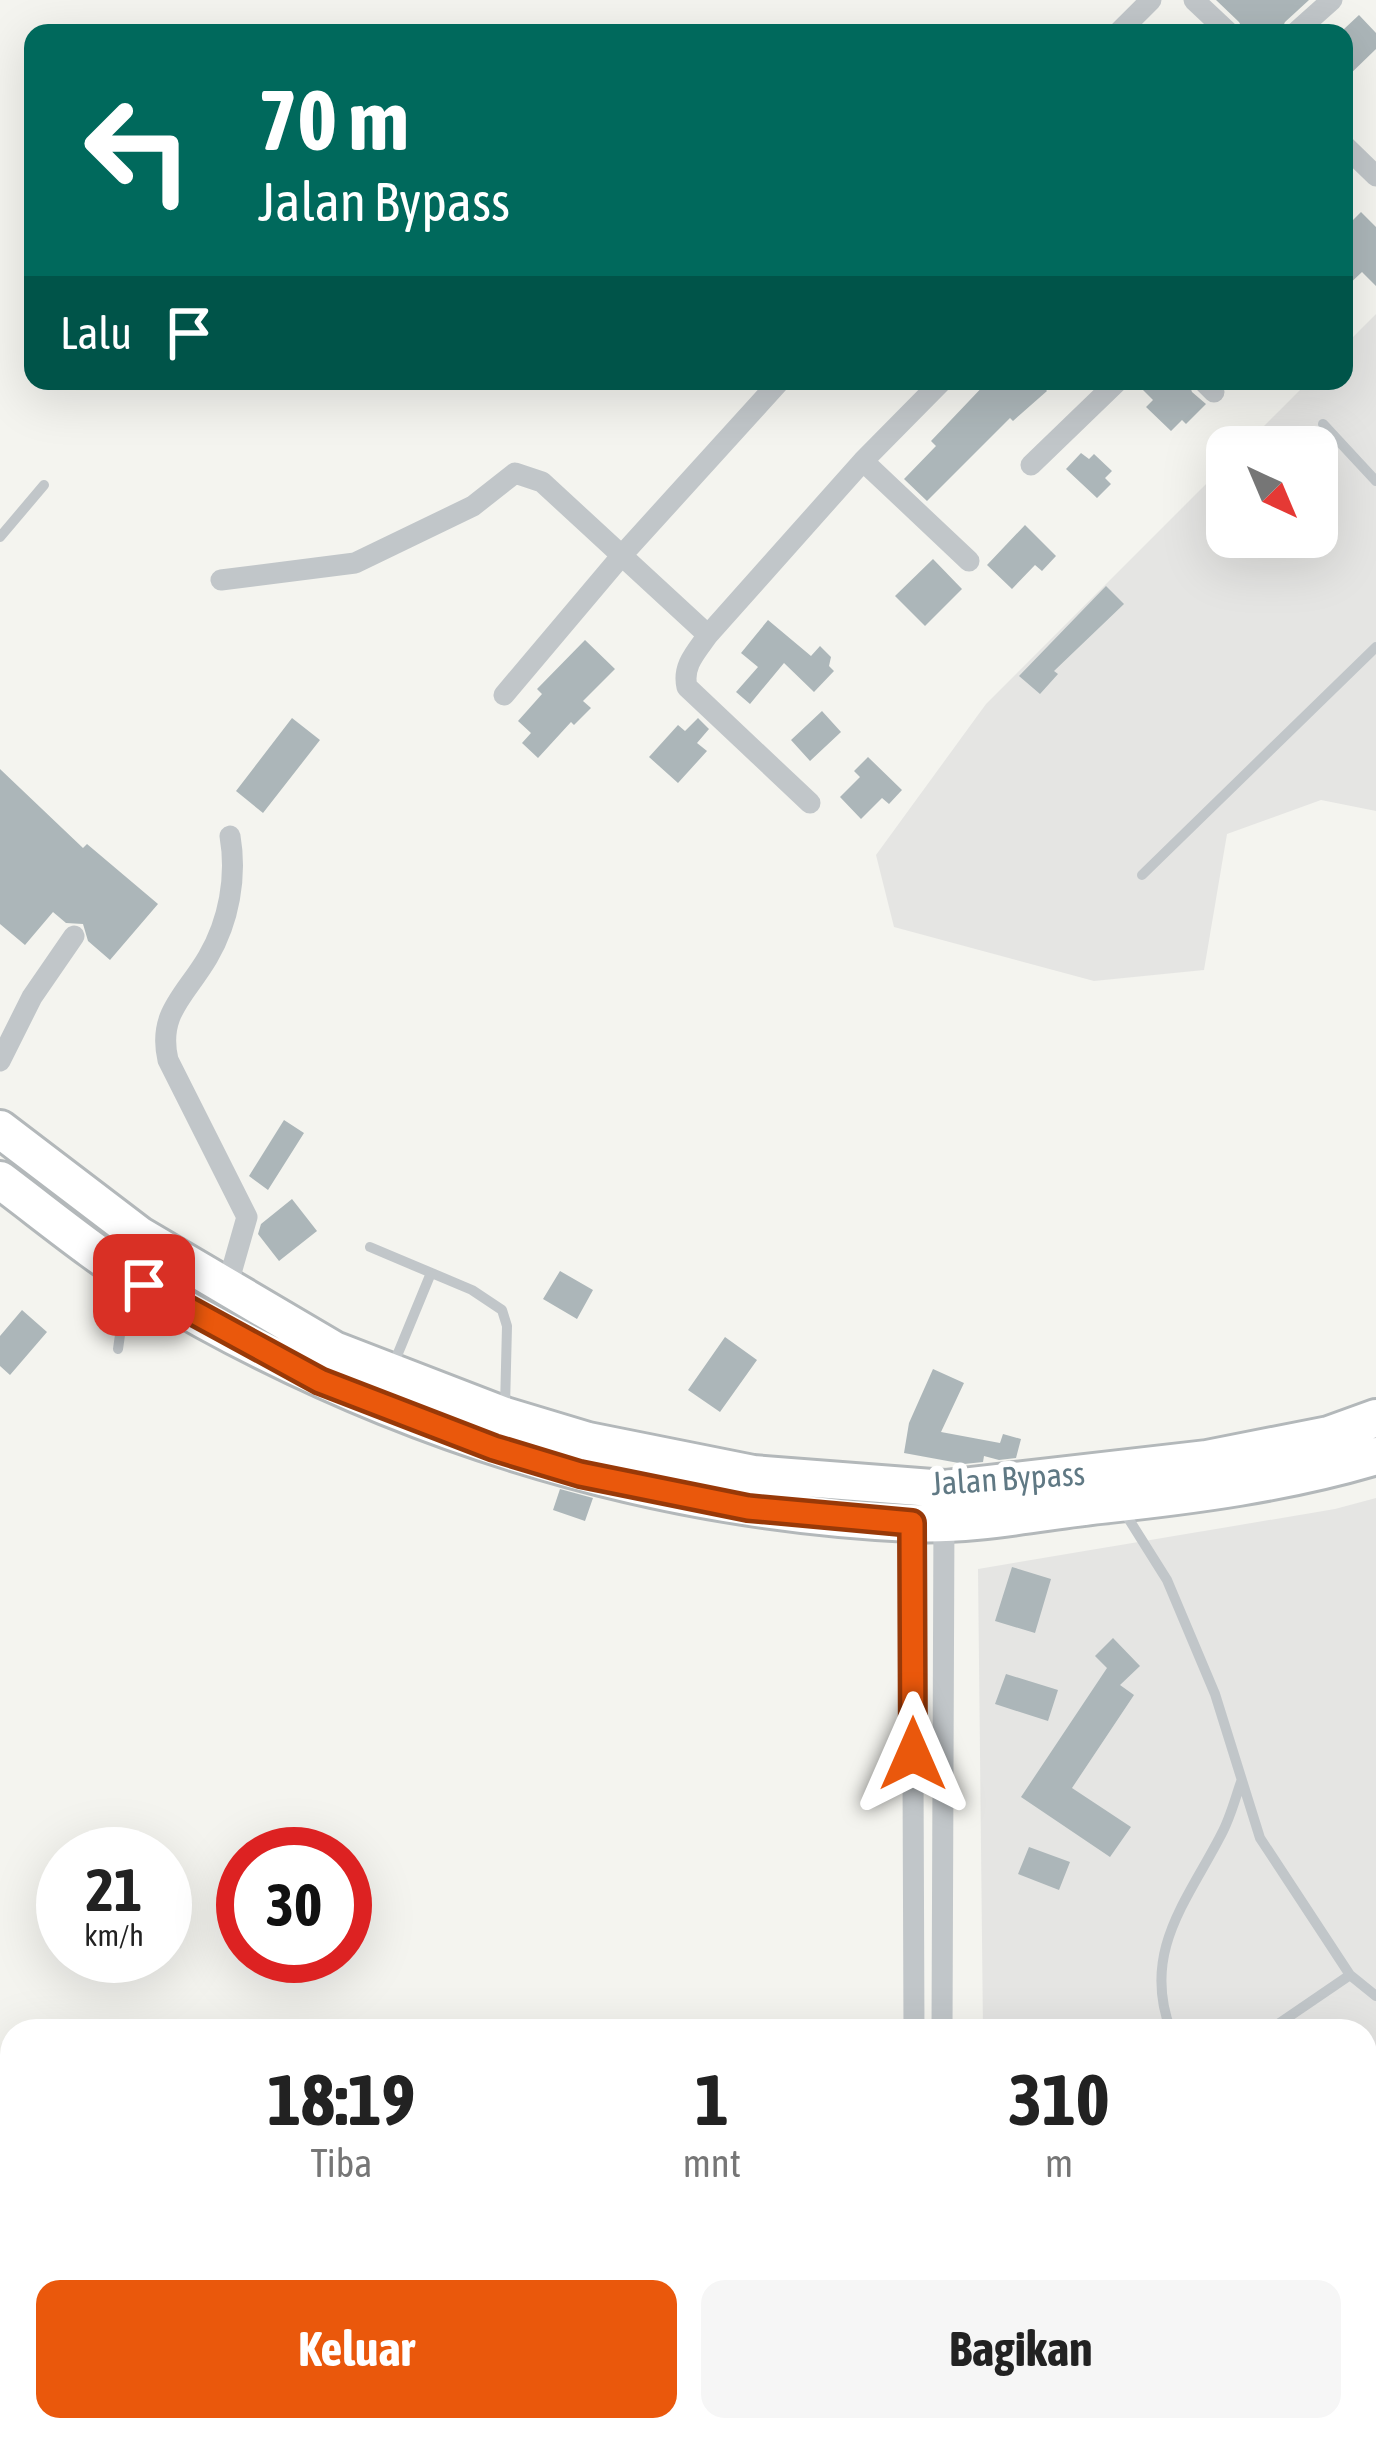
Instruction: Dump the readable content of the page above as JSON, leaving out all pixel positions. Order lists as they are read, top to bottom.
{
  "streets": {
    "highway": ["Jalan Bypass"]
  },
  "north": "bottom right",
  "page": {
    "turn": ["70 m", "Jalan Bypass"],
    "then": "Lalu",
    "speed": "21 km/h",
    "limit": "30",
    "eta": [
      "18:19",
      "Tiba",
      "1",
      "mnt",
      "310",
      "m"
    ],
    "buttons": ["Keluar", "Bagikan"]
  }
}
